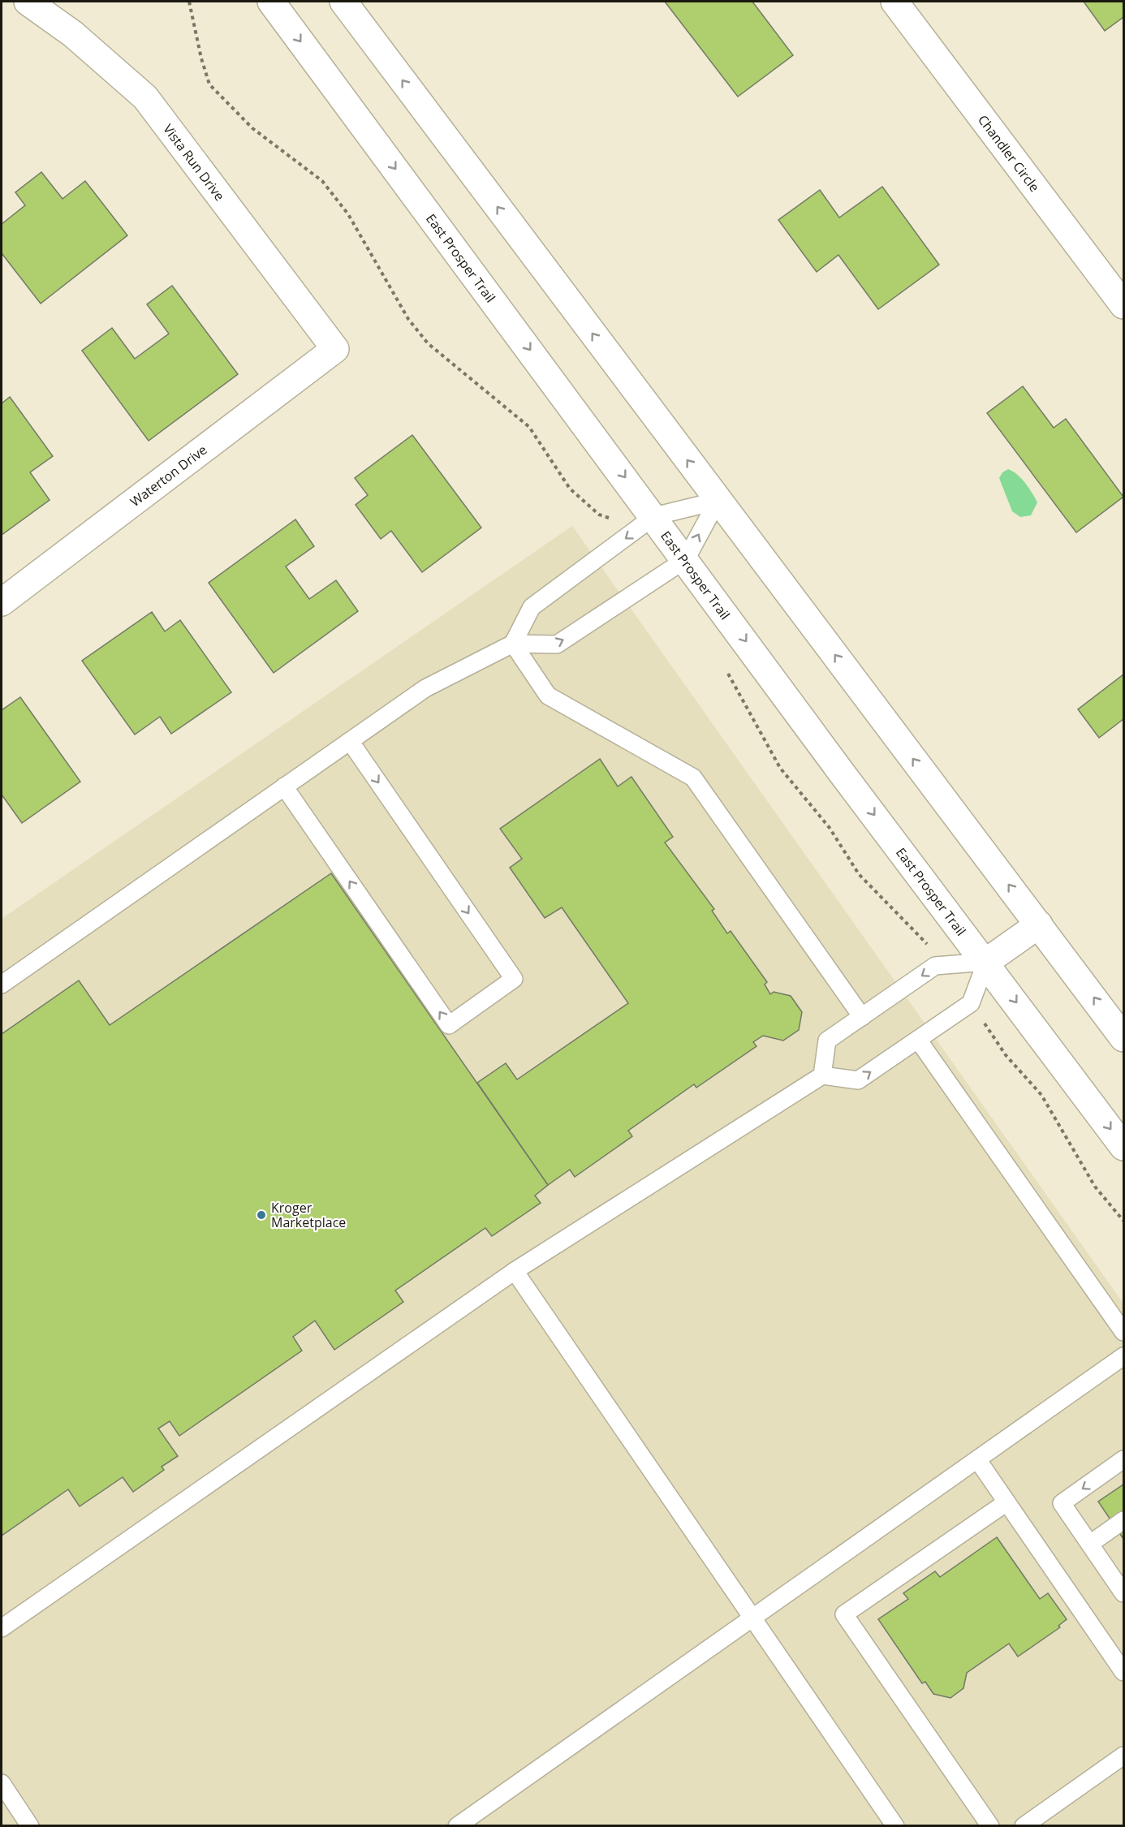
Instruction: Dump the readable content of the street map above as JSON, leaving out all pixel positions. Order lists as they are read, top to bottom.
{
  "streets": {
    "main road": [
      "Chandler Circle",
      "Vista Run Drive",
      "East Prosper Trail",
      "Waterton Drive"
    ]
  },
  "crossings": [
    ["Vista Run Drive", "Waterton Drive"]
  ],
  "places": ["Kroger Marketplace"]
}
